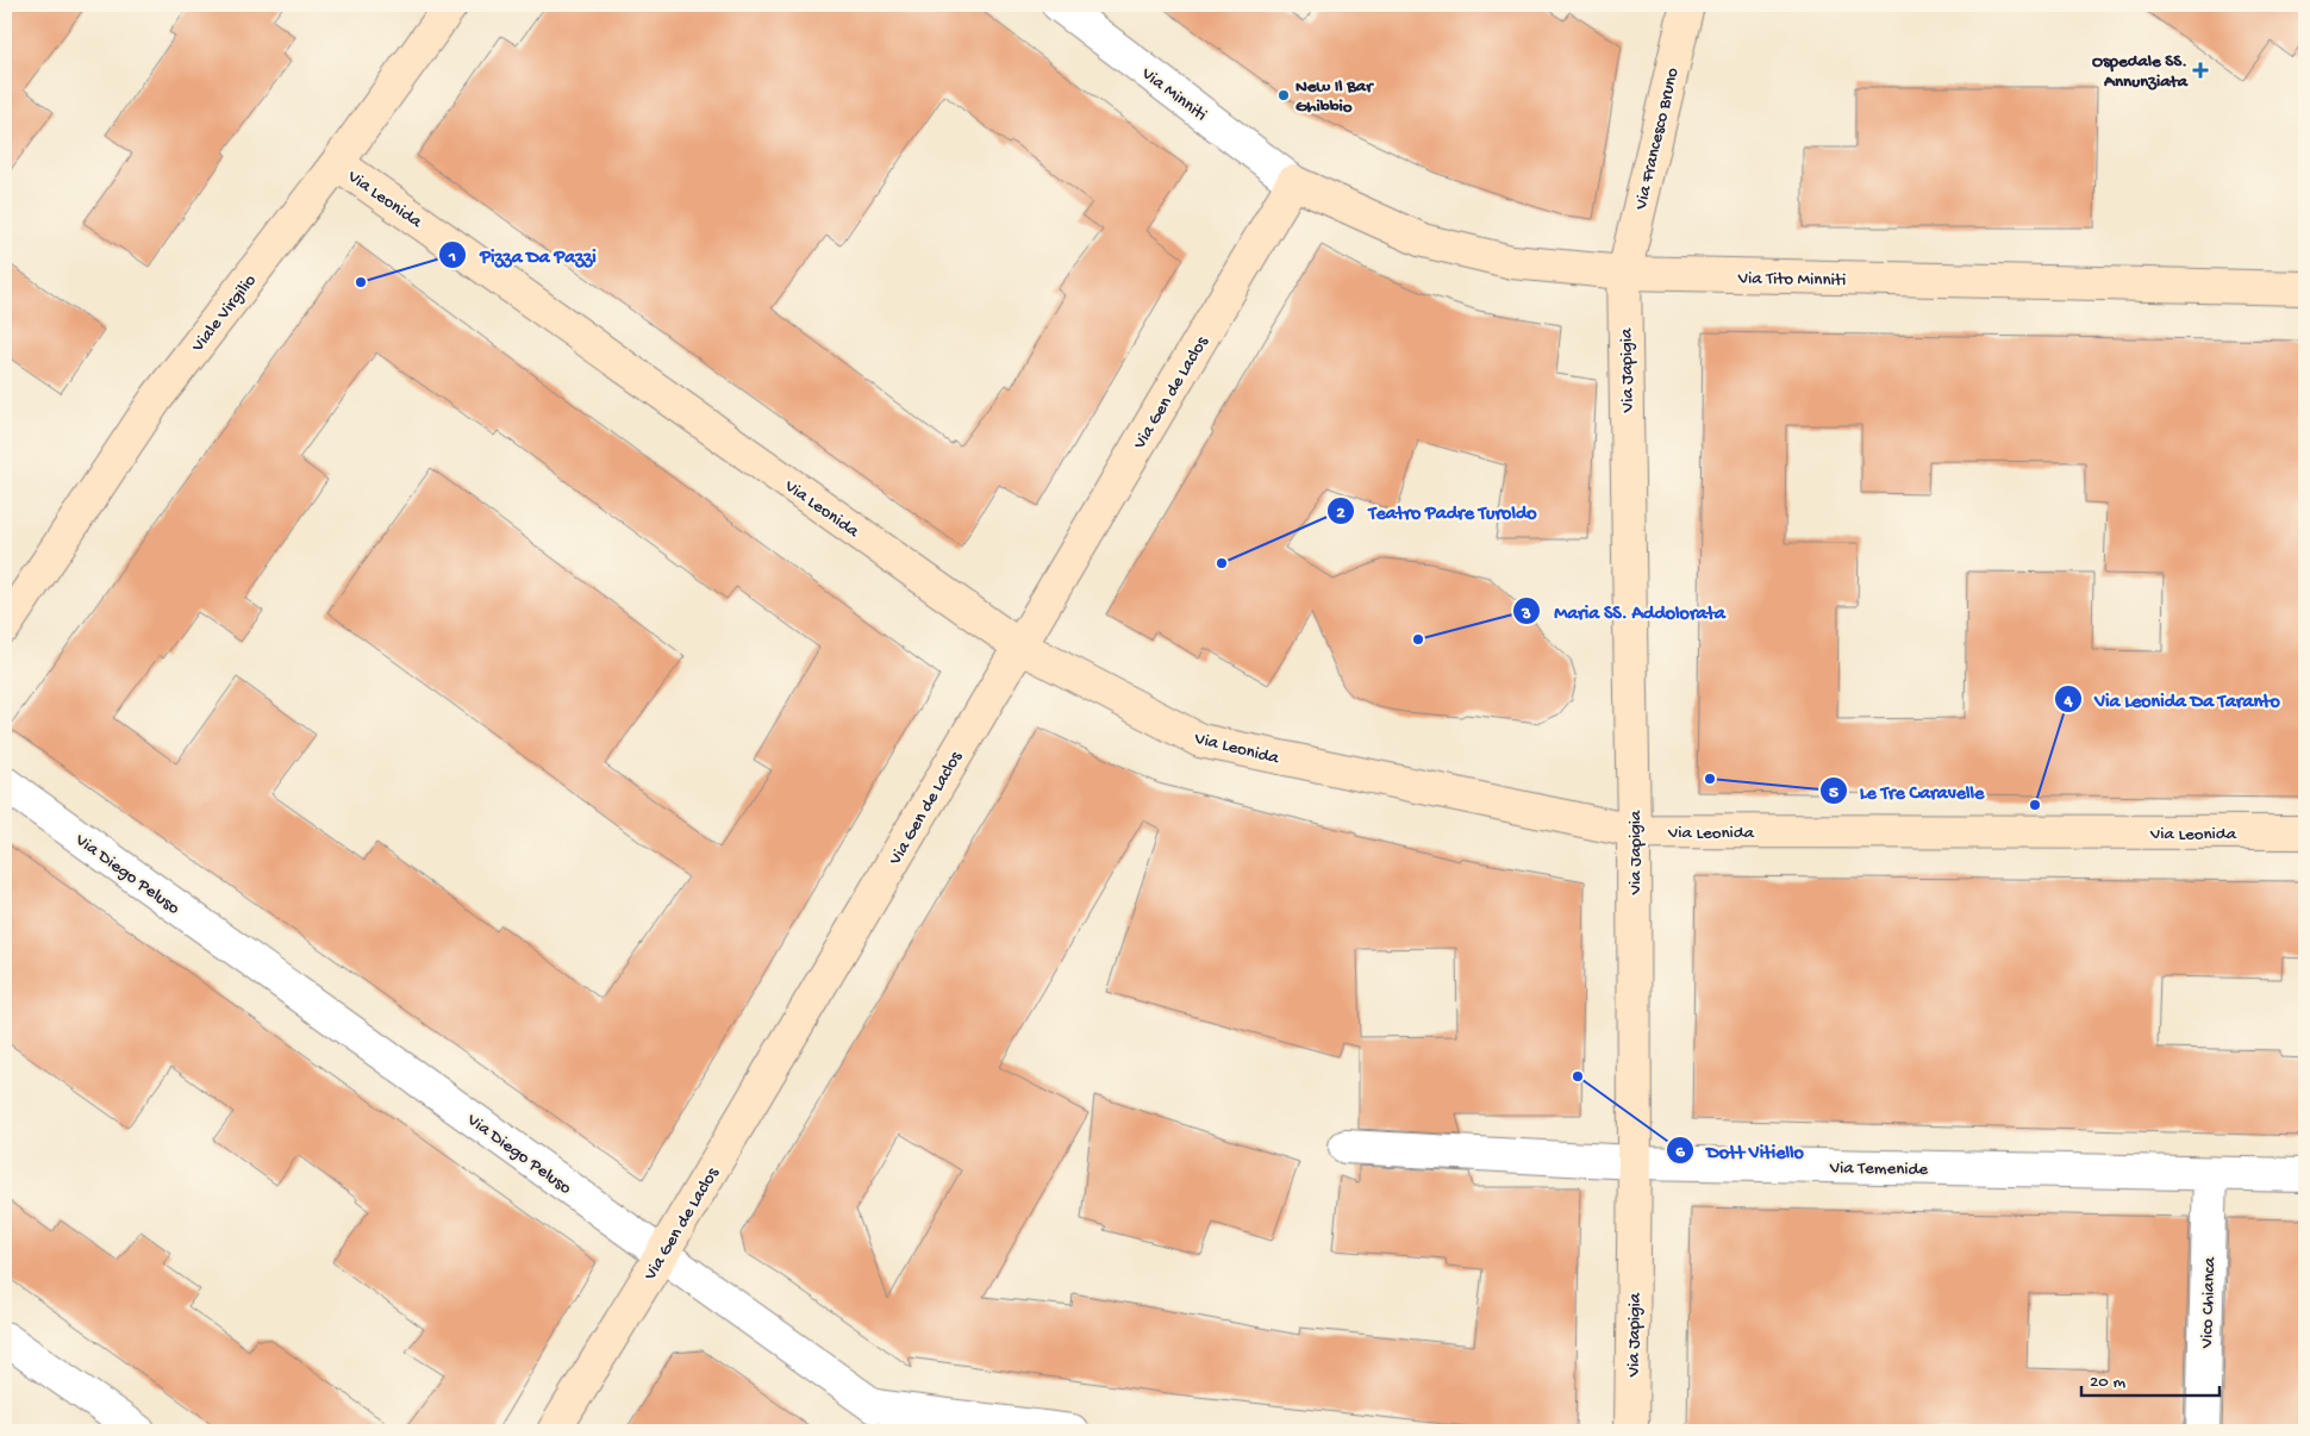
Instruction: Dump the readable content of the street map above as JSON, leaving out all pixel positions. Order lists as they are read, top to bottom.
{
  "streets": {
    "street": [
      "Via Minniti",
      "Via Francesco Bruno",
      "Via Leonida",
      "Via Tito Minniti",
      "Viale Virgilio",
      "Via Japigia",
      "Via Gen de Laclos",
      "Via Diego Peluso",
      "Via Temenide",
      "Vico Chianca"
    ]
  },
  "crossings": [
    ["Via Minniti", "Via Tito Minniti"],
    ["Via Minniti", "Via Gen de Laclos"],
    ["Via Francesco Bruno", "Via Tito Minniti"],
    ["Via Francesco Bruno", "Via Japigia"],
    ["Via Leonida", "Viale Virgilio"],
    ["Via Leonida", "Via Japigia"],
    ["Via Leonida", "Via Gen de Laclos"],
    ["Via Tito Minniti", "Via Japigia"],
    ["Via Tito Minniti", "Via Gen de Laclos"],
    ["Via Japigia", "Via Temenide"],
    ["Via Gen de Laclos", "Via Diego Peluso"],
    ["Via Temenide", "Vico Chianca"]
  ],
  "places": {
    "health": ["Ospedale SS. Annunziata"],
    "other": [
      "New Il Bar Ghibbio",
      "Pizza Da Pazzi",
      "Teatro Padre Turoldo",
      "Maria SS. Addolorata",
      "Le Tre Caravelle",
      "Via Leonida Da Taranto",
      "Dott Vitiello"
    ]
  },
  "scale_bar": "20 m"
}
